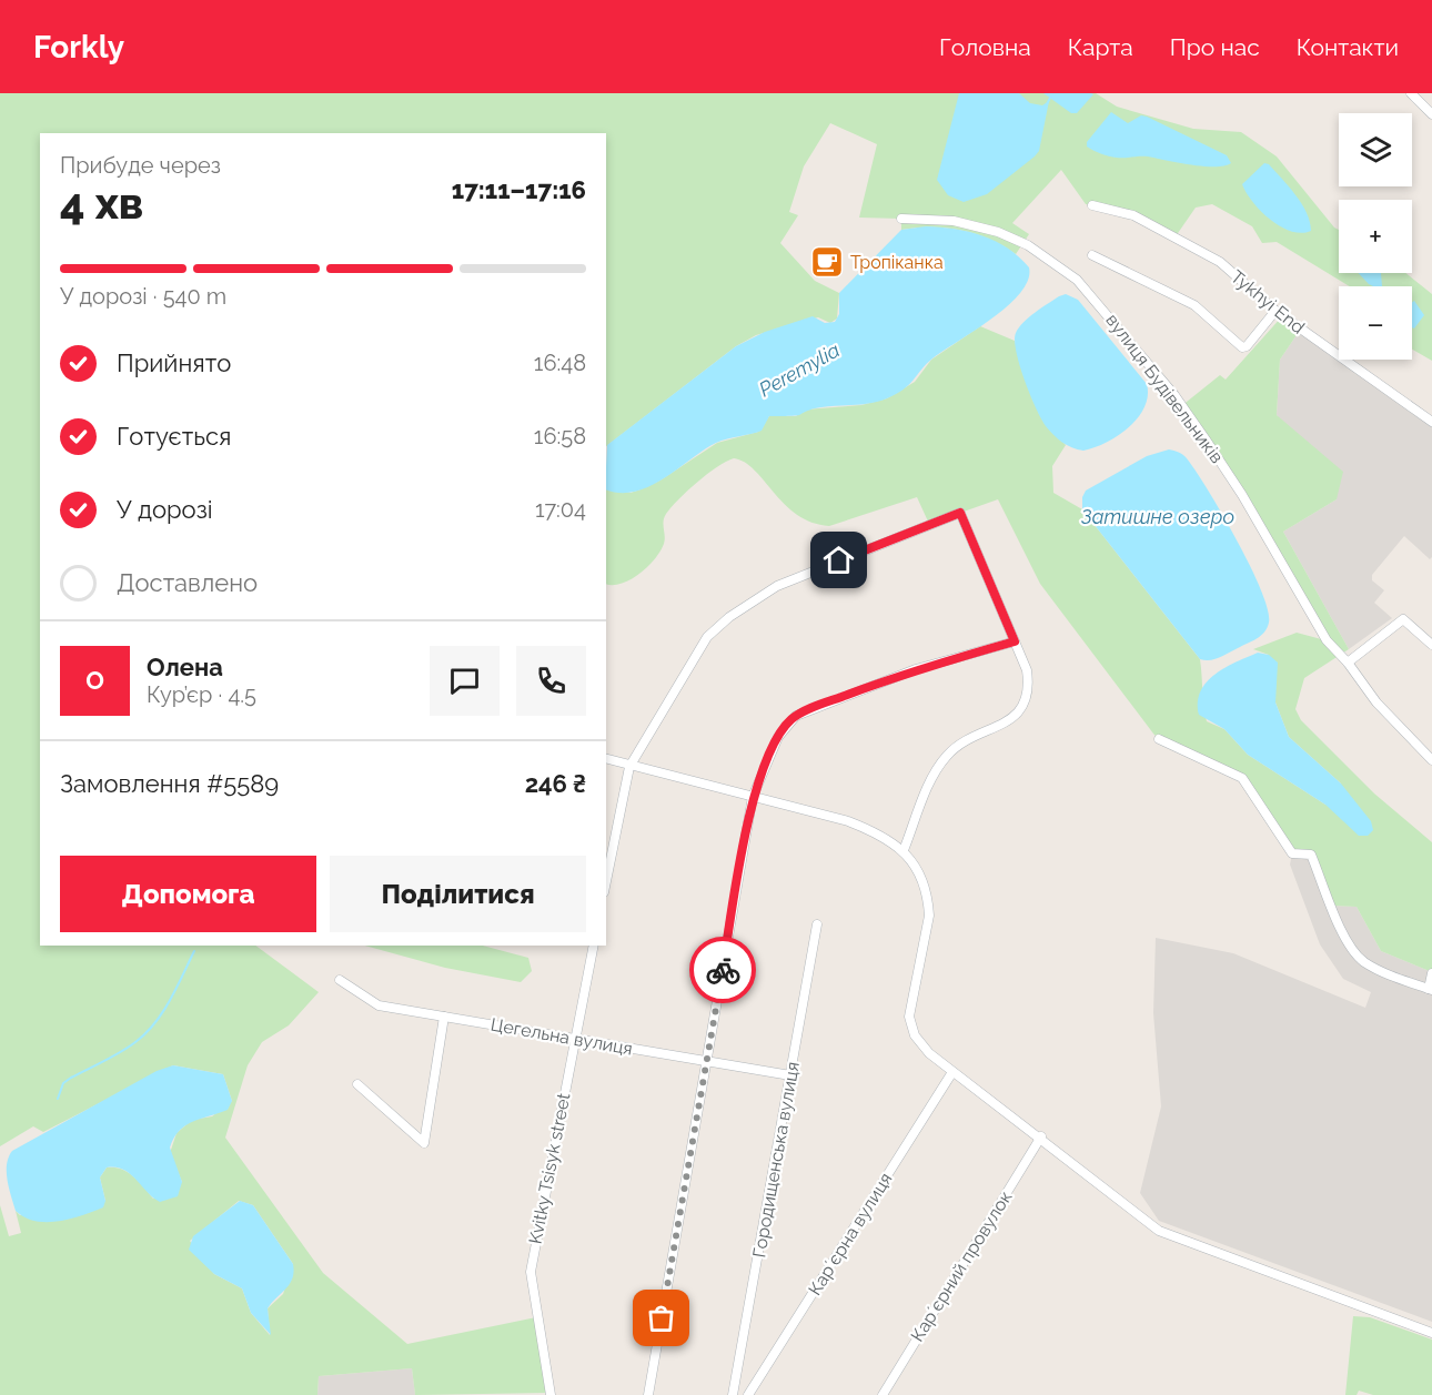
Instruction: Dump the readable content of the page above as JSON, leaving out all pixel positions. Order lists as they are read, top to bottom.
{
  "streets": {
    "street": [
      "Tykhyi End",
      "вулиця Будівельників",
      "Цегельна вулиця",
      "Городищенська вулиця",
      "Kvitky Tsisyk street",
      "Карʼєрна вулиця",
      "Карʼєрний провулок"
    ]
  },
  "crossings": [
    ["Цегельна вулиця", "Городищенська вулиця"],
    ["Цегельна вулиця", "Kvitky Tsisyk street"]
  ],
  "water": ["Peremylia", "Затишне озеро"],
  "places": {
    "cafe": ["Тропіканка"]
  },
  "page": {
    "header": "Forkly",
    "nav": [
      "Головна",
      "Карта",
      "Про нас",
      "Контакти"
    ],
    "map_buttons": ["+", "−"],
    "heading": ["4 хв", "Прибуде через", "17:11–17:16"],
    "panel": [
      "Олена",
      "Кур’єр · 4.5",
      "Замовлення #5589",
      "246 ₴"
    ],
    "bar": "У дорозі · 540 m",
    "list": [
      ["Прийнято", "16:48"],
      ["Готується", "16:58"],
      ["У дорозі", "17:04"],
      "Доставлено"
    ],
    "round": "О",
    "buttons": ["Допомога", "Поділитися"]
  }
}
